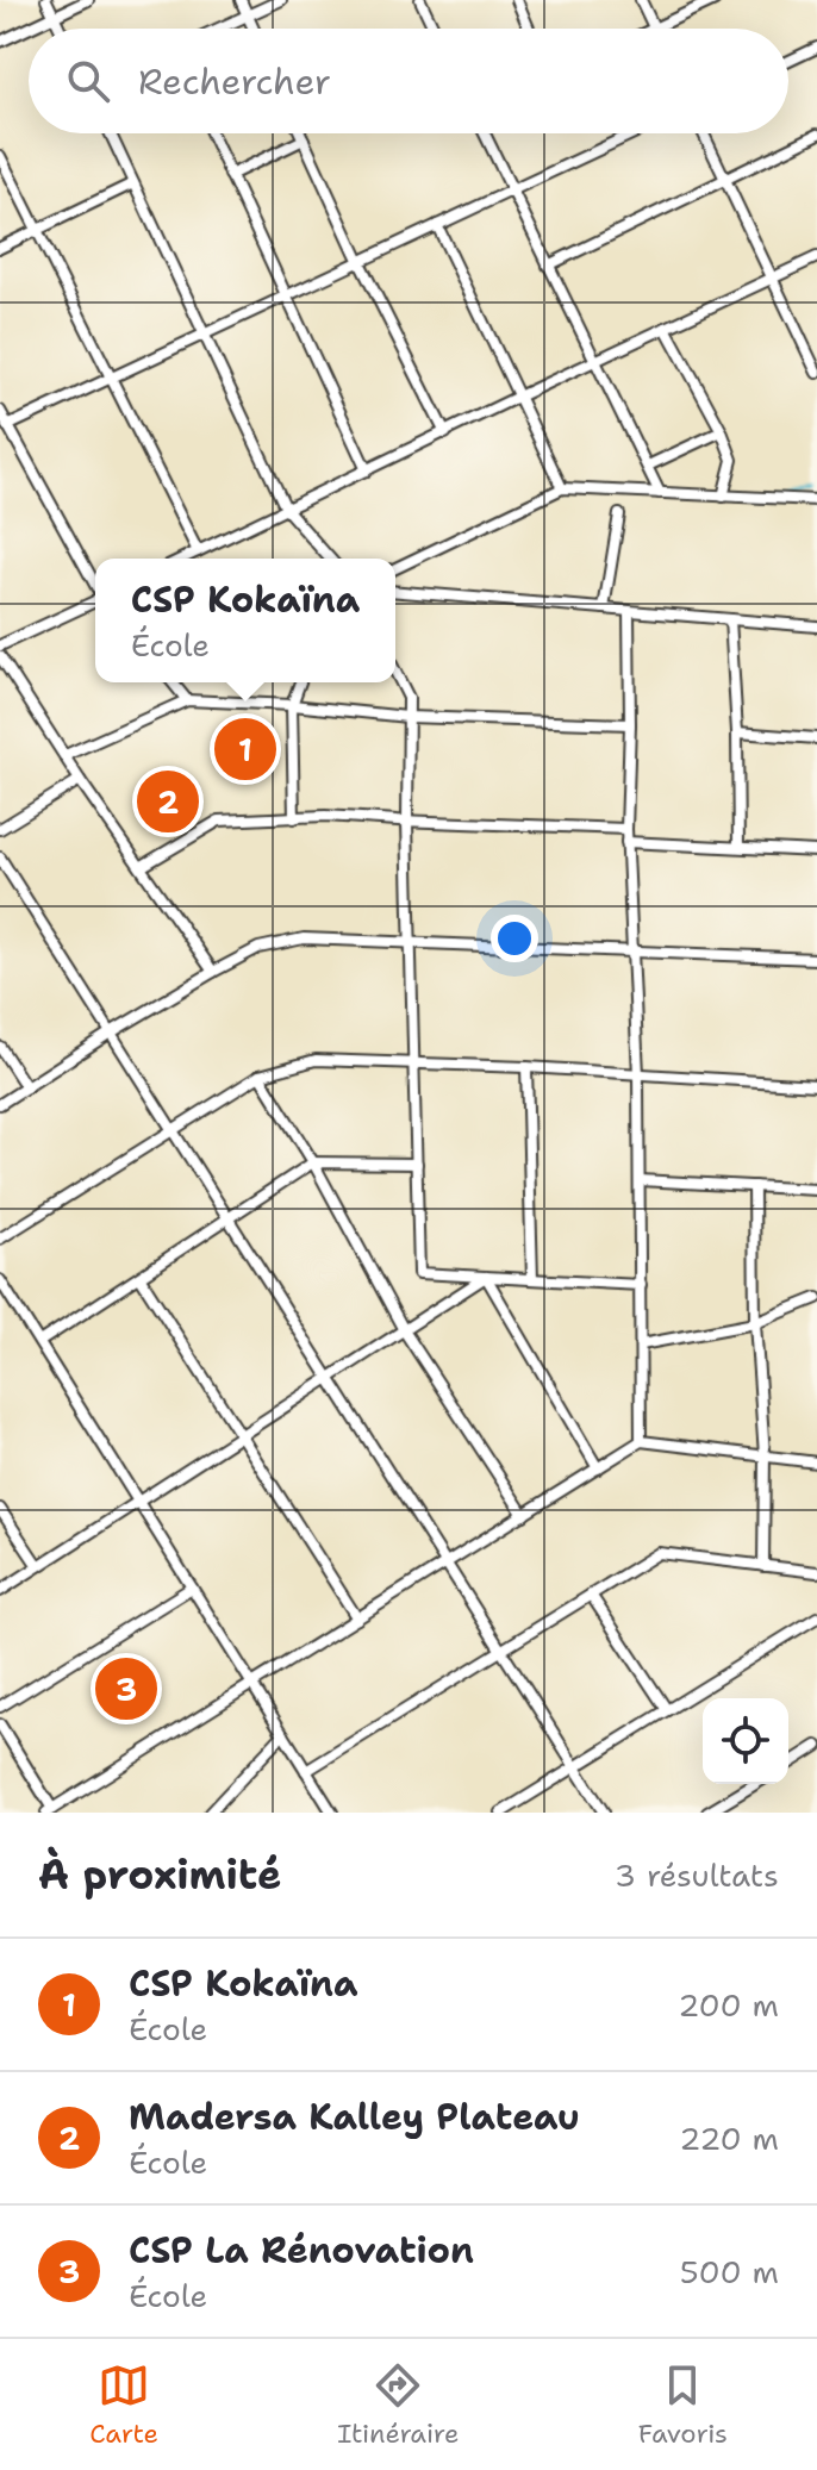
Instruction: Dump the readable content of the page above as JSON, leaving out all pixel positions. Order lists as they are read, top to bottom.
{
  "page": {
    "search": "Rechercher",
    "popup": ["CSP Kokaïna", "École"],
    "pins": ["1", "2", "3"],
    "heading": ["À proximité", "3 résultats"],
    "list": [
      {
        "mark": "1",
        "name": "CSP Kokaïna",
        "note": "École",
        "value": "200 m"
      },
      {
        "mark": "2",
        "name": "Madersa Kalley Plateau",
        "note": "École",
        "value": "220 m"
      },
      {
        "mark": "3",
        "name": "CSP La Rénovation",
        "note": "École",
        "value": "500 m"
      }
    ],
    "nav": ["Carte", "Itinéraire", "Favoris"]
  }
}
